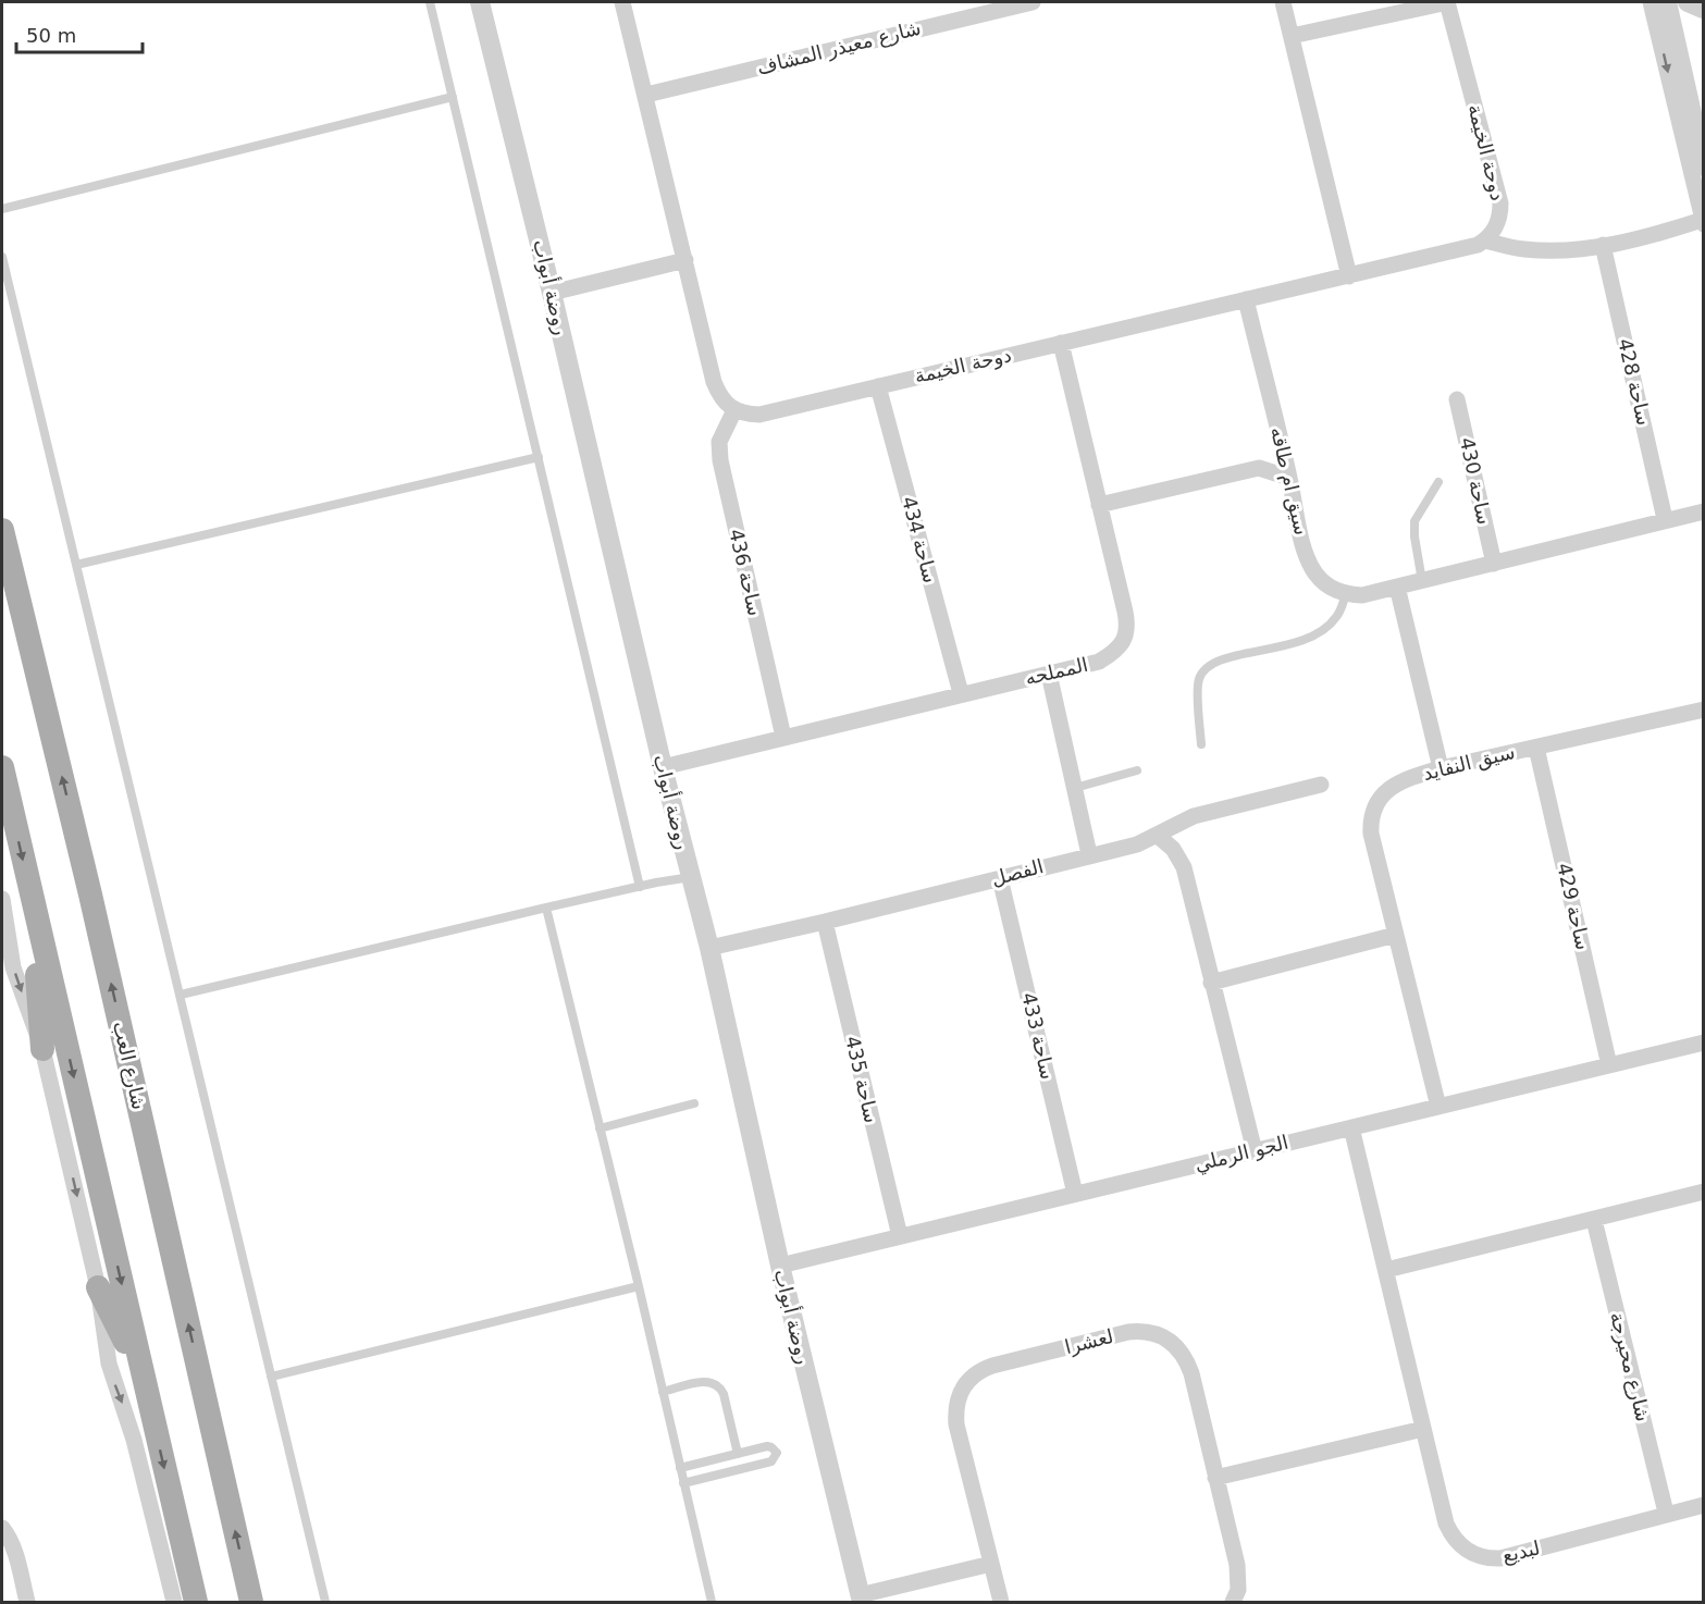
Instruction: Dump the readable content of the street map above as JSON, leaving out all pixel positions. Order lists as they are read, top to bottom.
{
  "streets": {
    "main road": ["شارع العب"],
    "street": [
      "شارع معيذر المشاف",
      "دوحة الخيمة",
      "روضة أبواب",
      "ساحة 428",
      "سيق ام طاقه",
      "ساحة 430",
      "ساحة 434",
      "ساحة 436",
      "المملحه",
      "سيق النفايد",
      "الفصل",
      "ساحة 429",
      "ساحة 433",
      "ساحة 435",
      "الجو الرملي",
      "لعشرا",
      "شارع محيرجة",
      "لبديع"
    ]
  },
  "crossings": [
    ["دوحة الخيمة", "سيق ام طاقه"],
    ["دوحة الخيمة", "ساحة 434"],
    ["دوحة الخيمة", "ساحة 436"],
    ["دوحة الخيمة", "المملحه"],
    ["روضة أبواب", "المملحه"],
    ["روضة أبواب", "الفصل"],
    ["روضة أبواب", "الجو الرملي"],
    ["ساحة 434", "المملحه"],
    ["ساحة 436", "المملحه"],
    ["سيق النفايد", "ساحة 429"],
    ["سيق النفايد", "الجو الرملي"],
    ["الفصل", "ساحة 433"],
    ["الفصل", "ساحة 435"],
    ["ساحة 429", "الجو الرملي"],
    ["ساحة 433", "الجو الرملي"],
    ["ساحة 435", "الجو الرملي"],
    ["الجو الرملي", "لبديع"],
    ["شارع محيرجة", "لبديع"]
  ],
  "scale_bar": "50 m"
}
